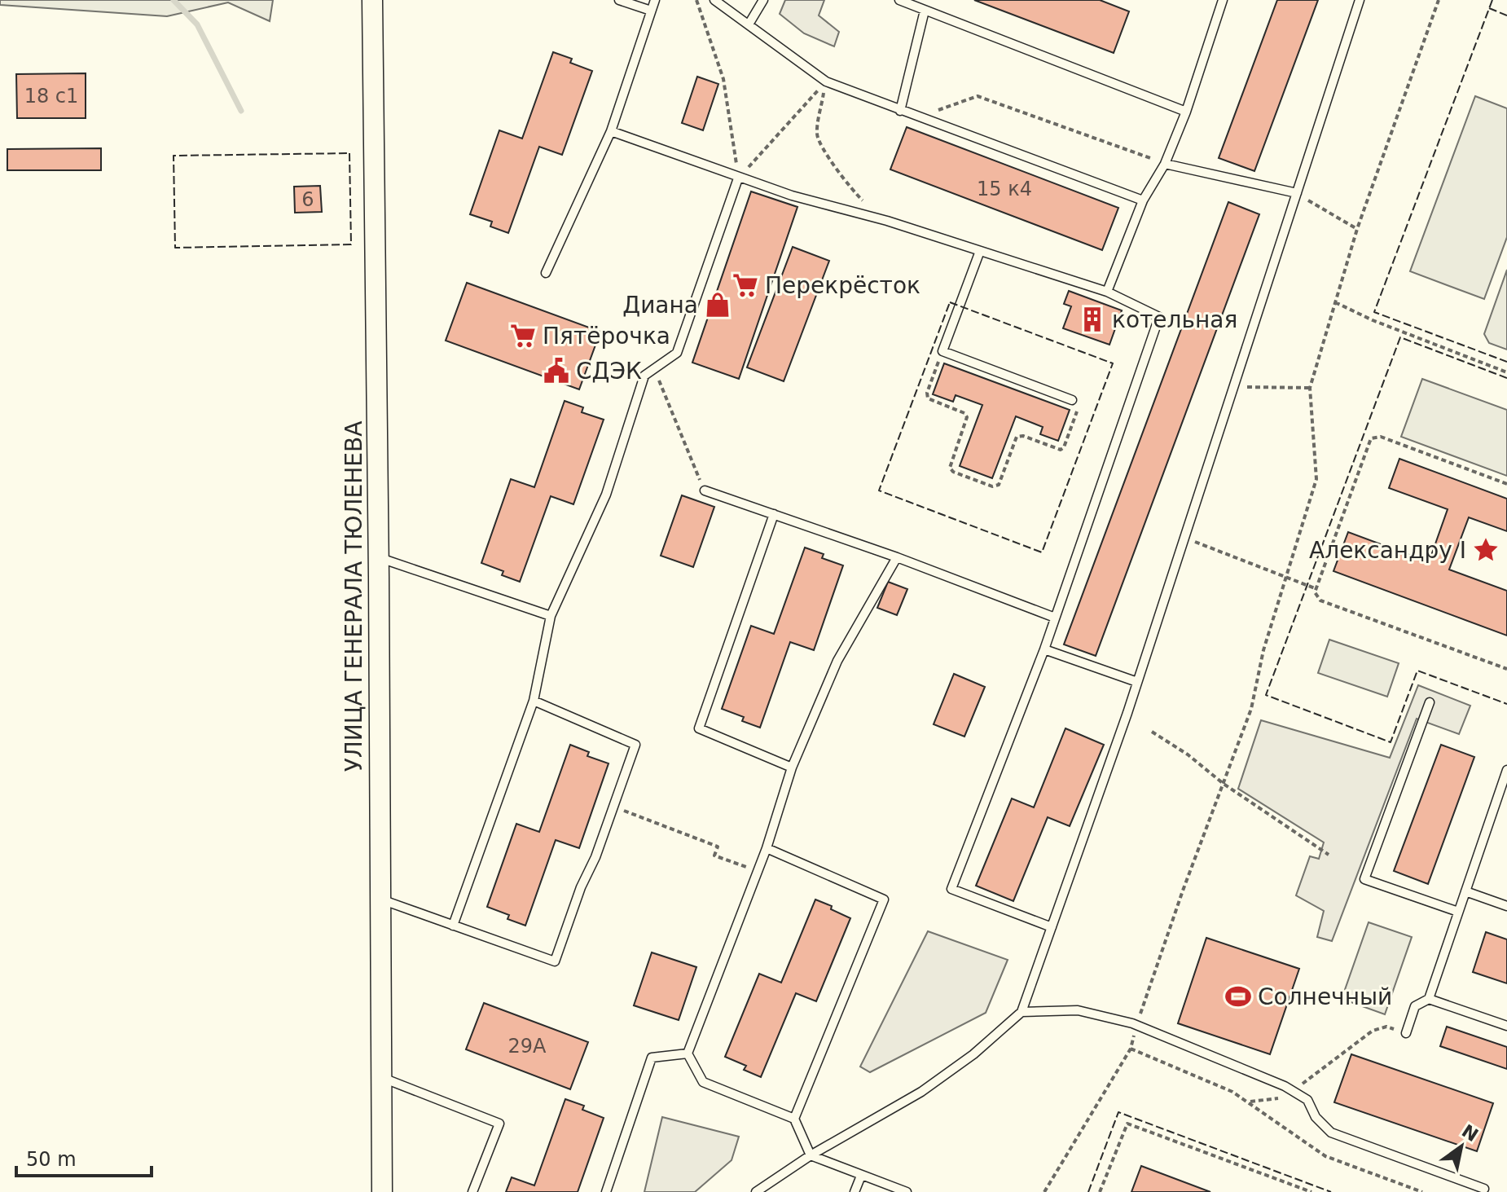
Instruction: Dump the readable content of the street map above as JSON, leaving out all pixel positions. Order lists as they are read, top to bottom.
{
  "streets": {
    "street": ["УЛИЦА ГЕНЕРАЛА ТЮЛЕНЕВА"]
  },
  "places": {
    "supermarket": ["Перекрёсток", "Пятёрочка"],
    "shop": ["Диана"],
    "building": ["котельная"],
    "public building": ["СДЭК"],
    "place": ["Александру I"],
    "sports": ["Солнечный"]
  },
  "house_numbers": [
    "18 с1",
    "15 к4",
    "6",
    "29А"
  ],
  "scale_bar": "50 m",
  "north": "top right"
}
